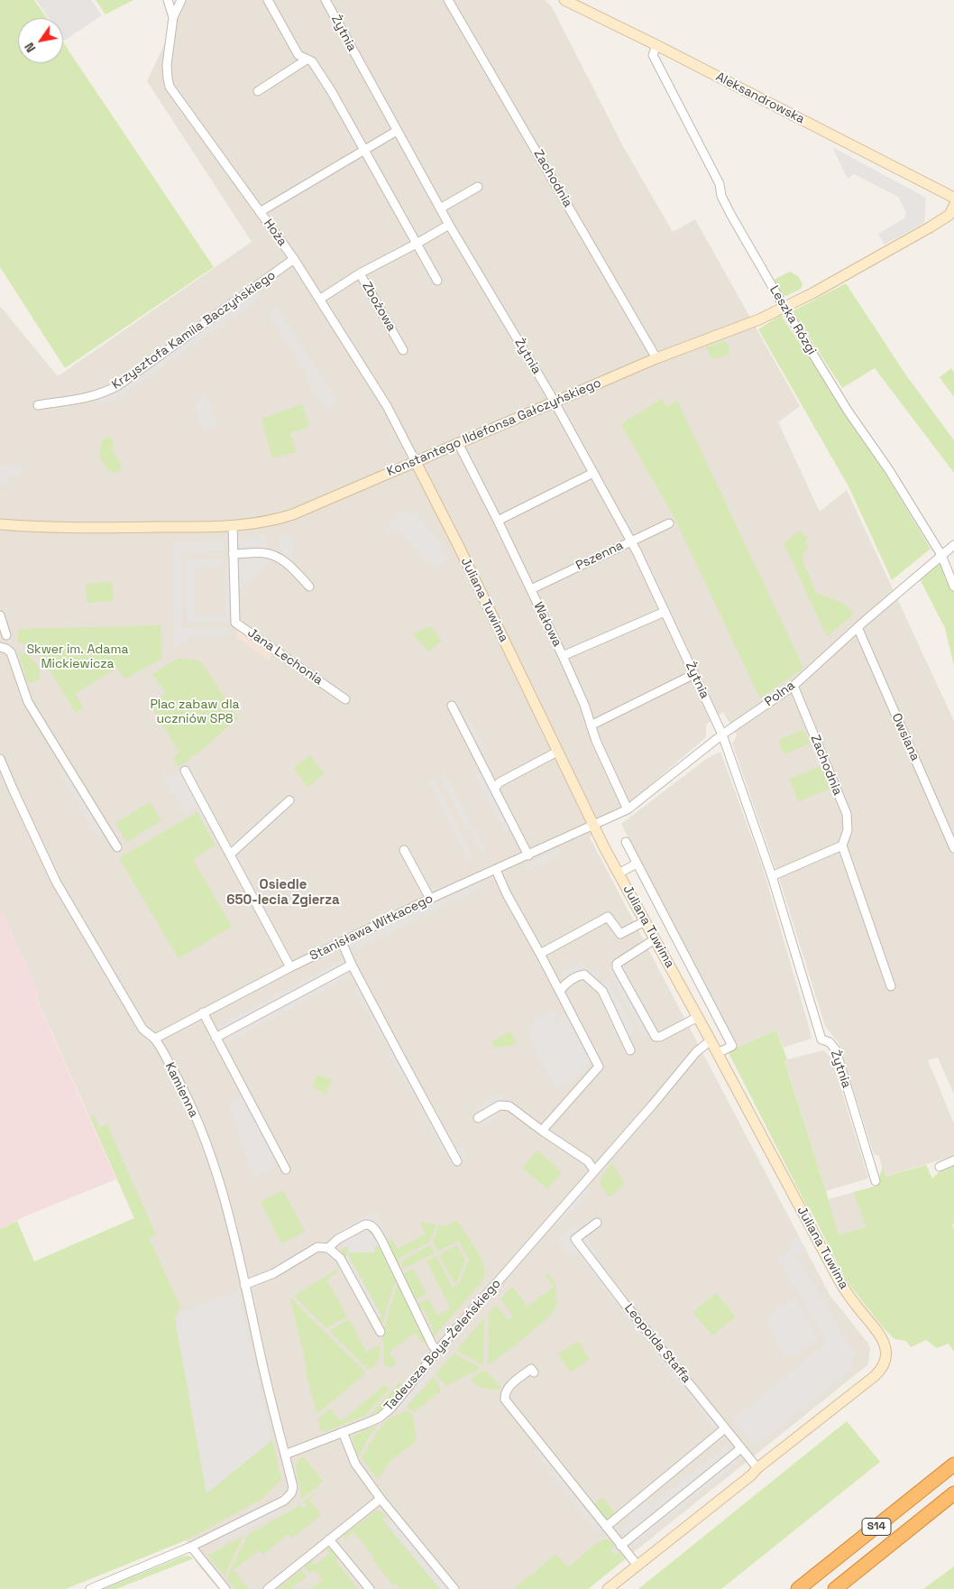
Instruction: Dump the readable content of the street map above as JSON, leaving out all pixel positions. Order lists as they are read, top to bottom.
{
  "streets": {
    "highway": ["S14"],
    "street": [
      "Żytnia",
      "Aleksandrowska",
      "Zachodnia",
      "Hoża",
      "Zbożowa",
      "Leszka Rózgi",
      "Krzysztofa Kamila Baczyńskiego",
      "Konstantego Ildefonsa Gałczyńskiego",
      "Pszenna",
      "Juliana Tuwima",
      "Wałowa",
      "Jana Lechonia",
      "Polna",
      "Owsiana",
      "Stanisława Witkacego",
      "Kamienna",
      "Leopolda Staffa",
      "Tadeusza Boya-Żeleńskiego"
    ]
  },
  "crossings": [
    ["Żytnia", "Zbożowa"],
    ["Żytnia", "Konstantego Ildefonsa Gałczyńskiego"],
    ["Żytnia", "Pszenna"],
    ["Żytnia", "Polna"],
    ["Aleksandrowska", "Leszka Rózgi"],
    ["Zachodnia", "Konstantego Ildefonsa Gałczyńskiego"],
    ["Zachodnia", "Polna"],
    ["Hoża", "Krzysztofa Kamila Baczyńskiego"],
    ["Hoża", "Konstantego Ildefonsa Gałczyńskiego"],
    ["Hoża", "Juliana Tuwima"],
    ["Leszka Rózgi", "Konstantego Ildefonsa Gałczyńskiego"],
    ["Leszka Rózgi", "Polna"],
    ["Konstantego Ildefonsa Gałczyńskiego", "Juliana Tuwima"],
    ["Konstantego Ildefonsa Gałczyńskiego", "Wałowa"],
    ["Konstantego Ildefonsa Gałczyńskiego", "Jana Lechonia"],
    ["Pszenna", "Wałowa"],
    ["Juliana Tuwima", "Polna"],
    ["Juliana Tuwima", "Stanisława Witkacego"],
    ["Juliana Tuwima", "Leopolda Staffa"],
    ["Juliana Tuwima", "Tadeusza Boya-Żeleńskiego"],
    ["Wałowa", "Polna"],
    ["Polna", "Owsiana"],
    ["Polna", "Stanisława Witkacego"],
    ["Stanisława Witkacego", "Kamienna"],
    ["Kamienna", "Tadeusza Boya-Żeleńskiego"]
  ],
  "districts": ["Osiedle 650-lecia Zgierza"],
  "parks": ["Skwer im. Adama Mickiewicza", "Plac zabaw dla uczniów SP8"],
  "north": "bottom left"
}
